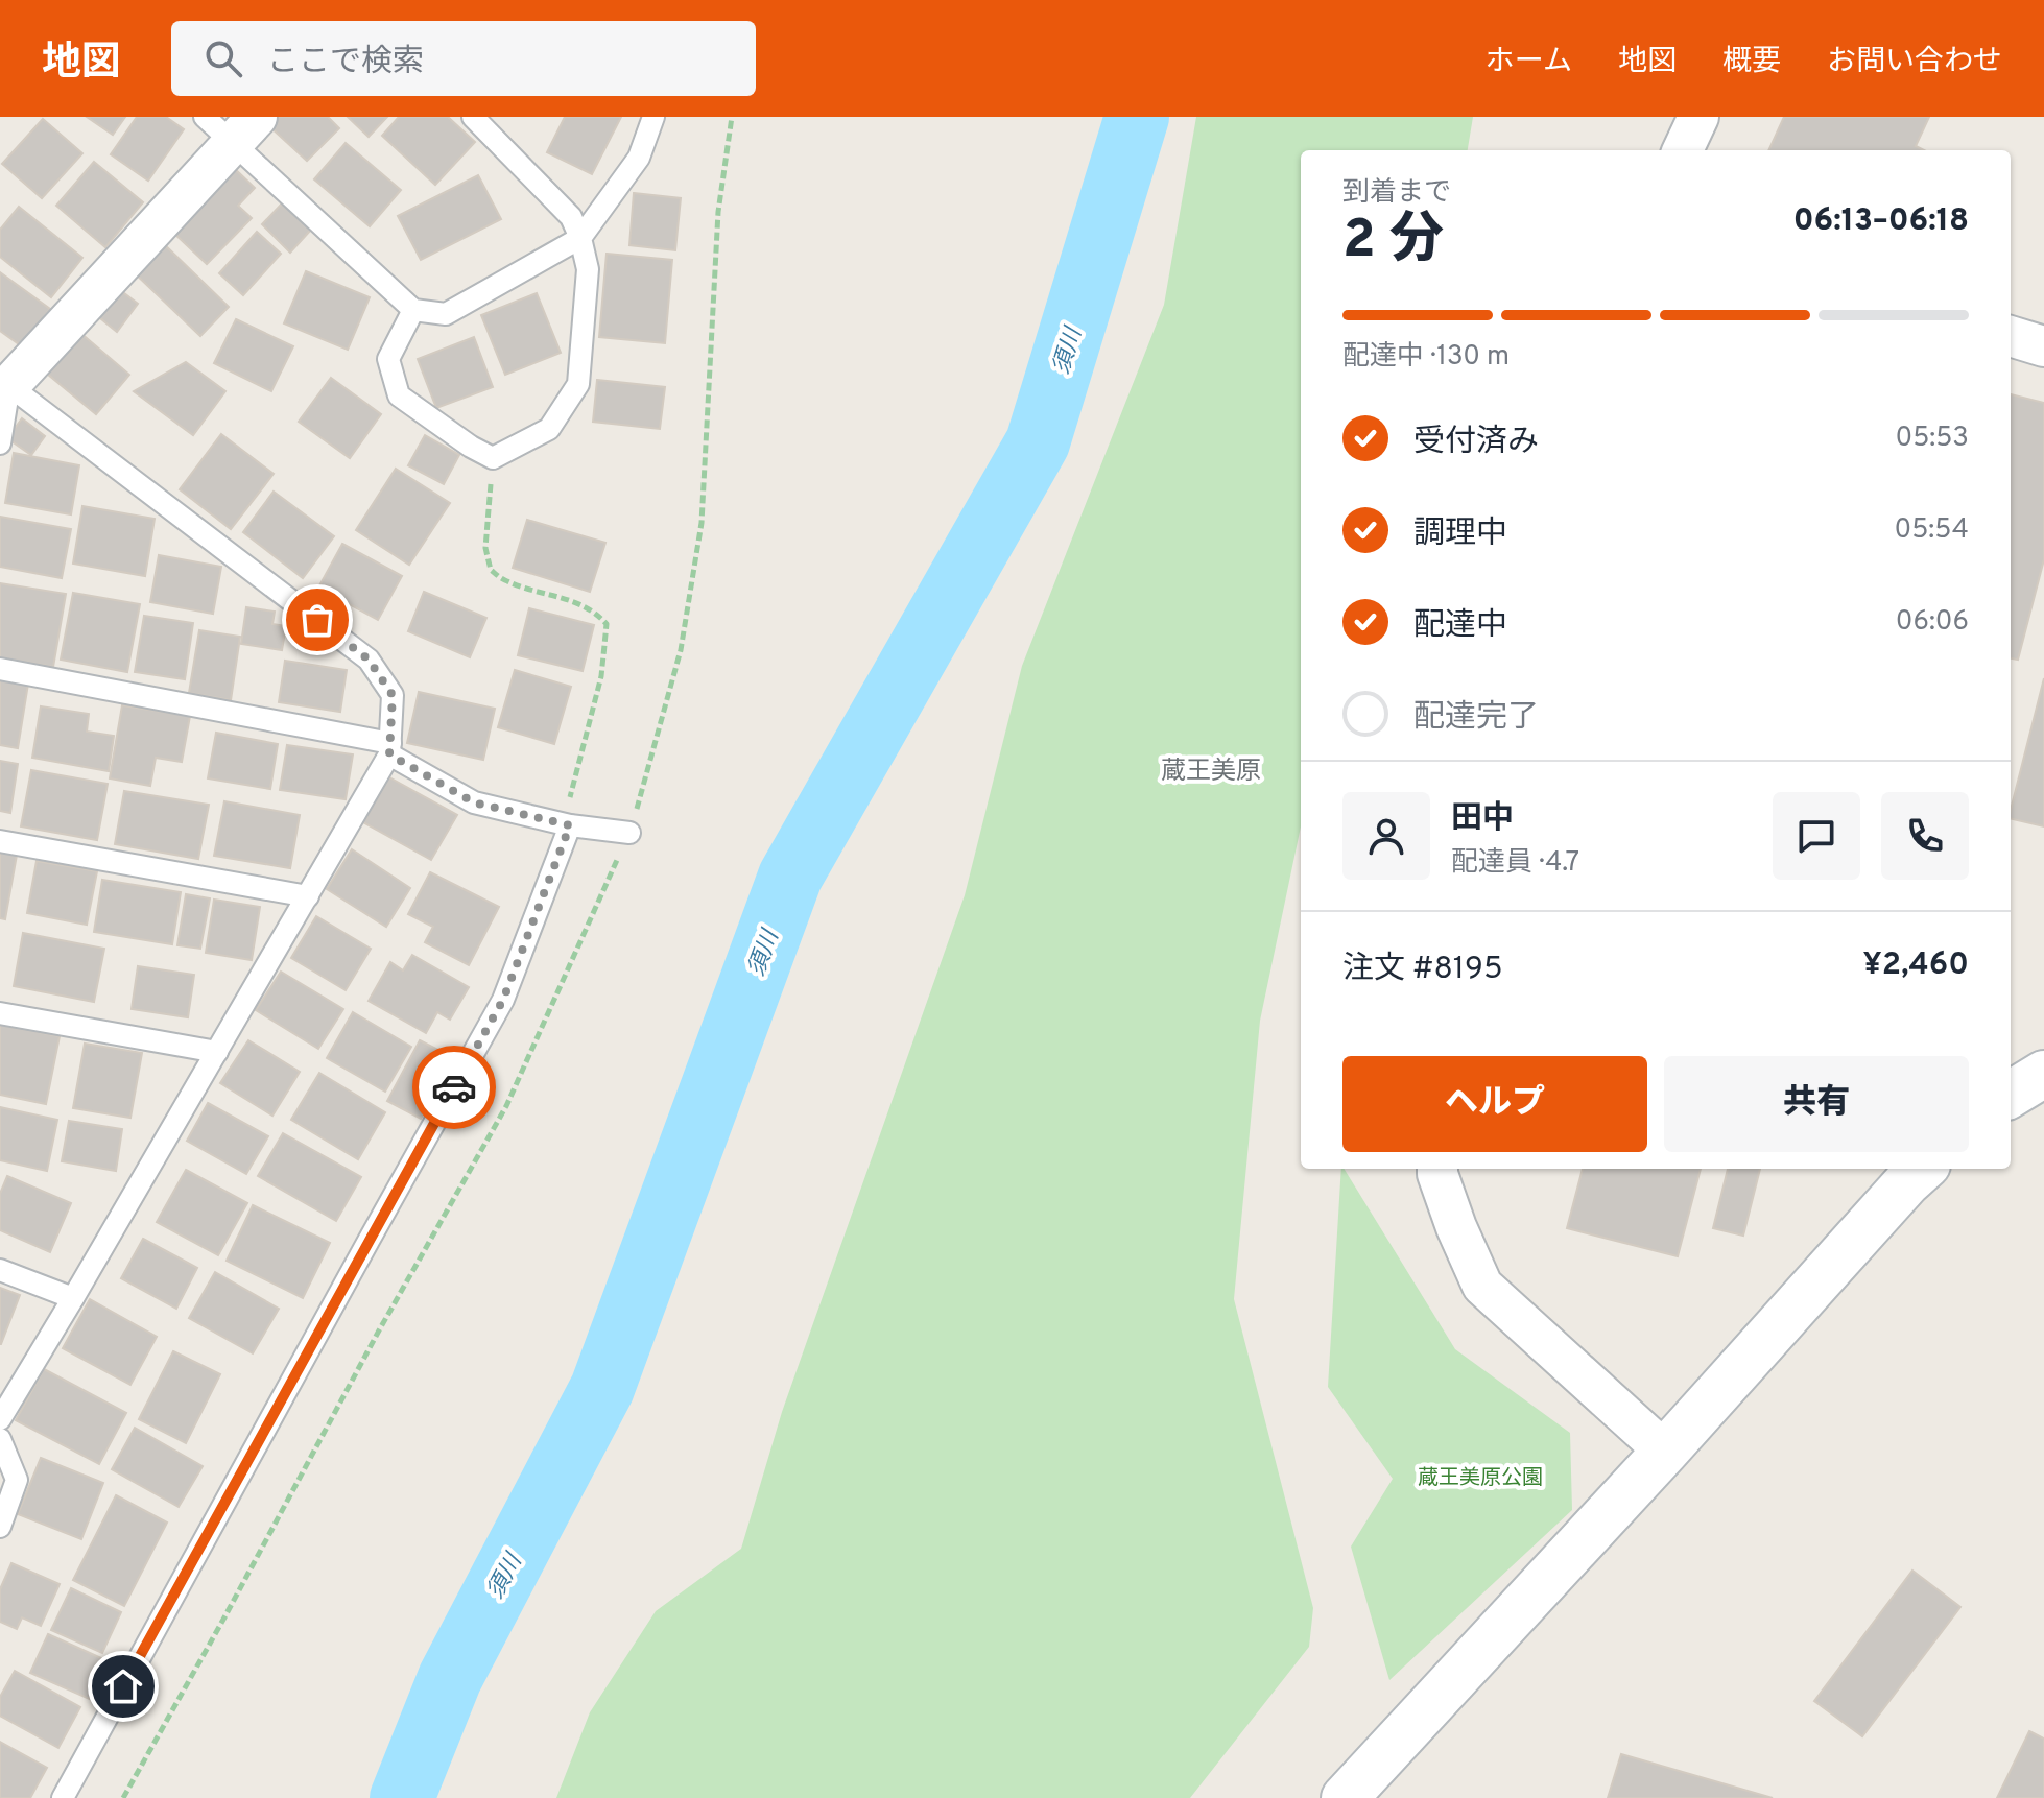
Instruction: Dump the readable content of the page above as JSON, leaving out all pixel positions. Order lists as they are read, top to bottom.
{
  "districts": ["蔵王美原"],
  "water": ["須川"],
  "parks": ["蔵王美原公園"],
  "page": {
    "header": "地図",
    "search": "ここで検索",
    "nav": [
      "ホーム",
      "地図",
      "概要",
      "お問い合わせ"
    ],
    "heading": ["2 分", "到着まで", "06:13–06:18"],
    "panel": [
      "田中",
      "配達員 · 4.7",
      "注文 #8195",
      "¥2,460"
    ],
    "bar": "配達中 · 130 m",
    "list": [
      ["受付済み", "05:53"],
      ["調理中", "05:54"],
      ["配達中", "06:06"],
      "配達完了"
    ],
    "buttons": ["ヘルプ", "共有"]
  }
}
